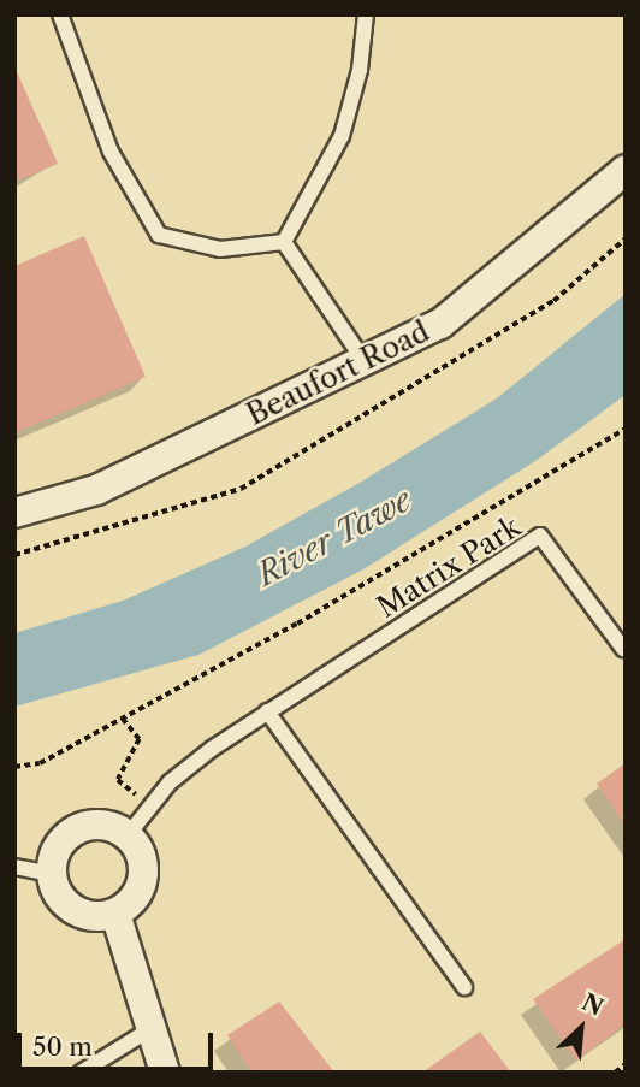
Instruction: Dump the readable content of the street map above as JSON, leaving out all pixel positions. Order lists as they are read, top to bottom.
{
  "streets": {
    "street": ["Beaufort Road"],
    "lane": ["Matrix Park"]
  },
  "water": ["River Tawe"],
  "scale_bar": "50 m",
  "north": "top right"
}
